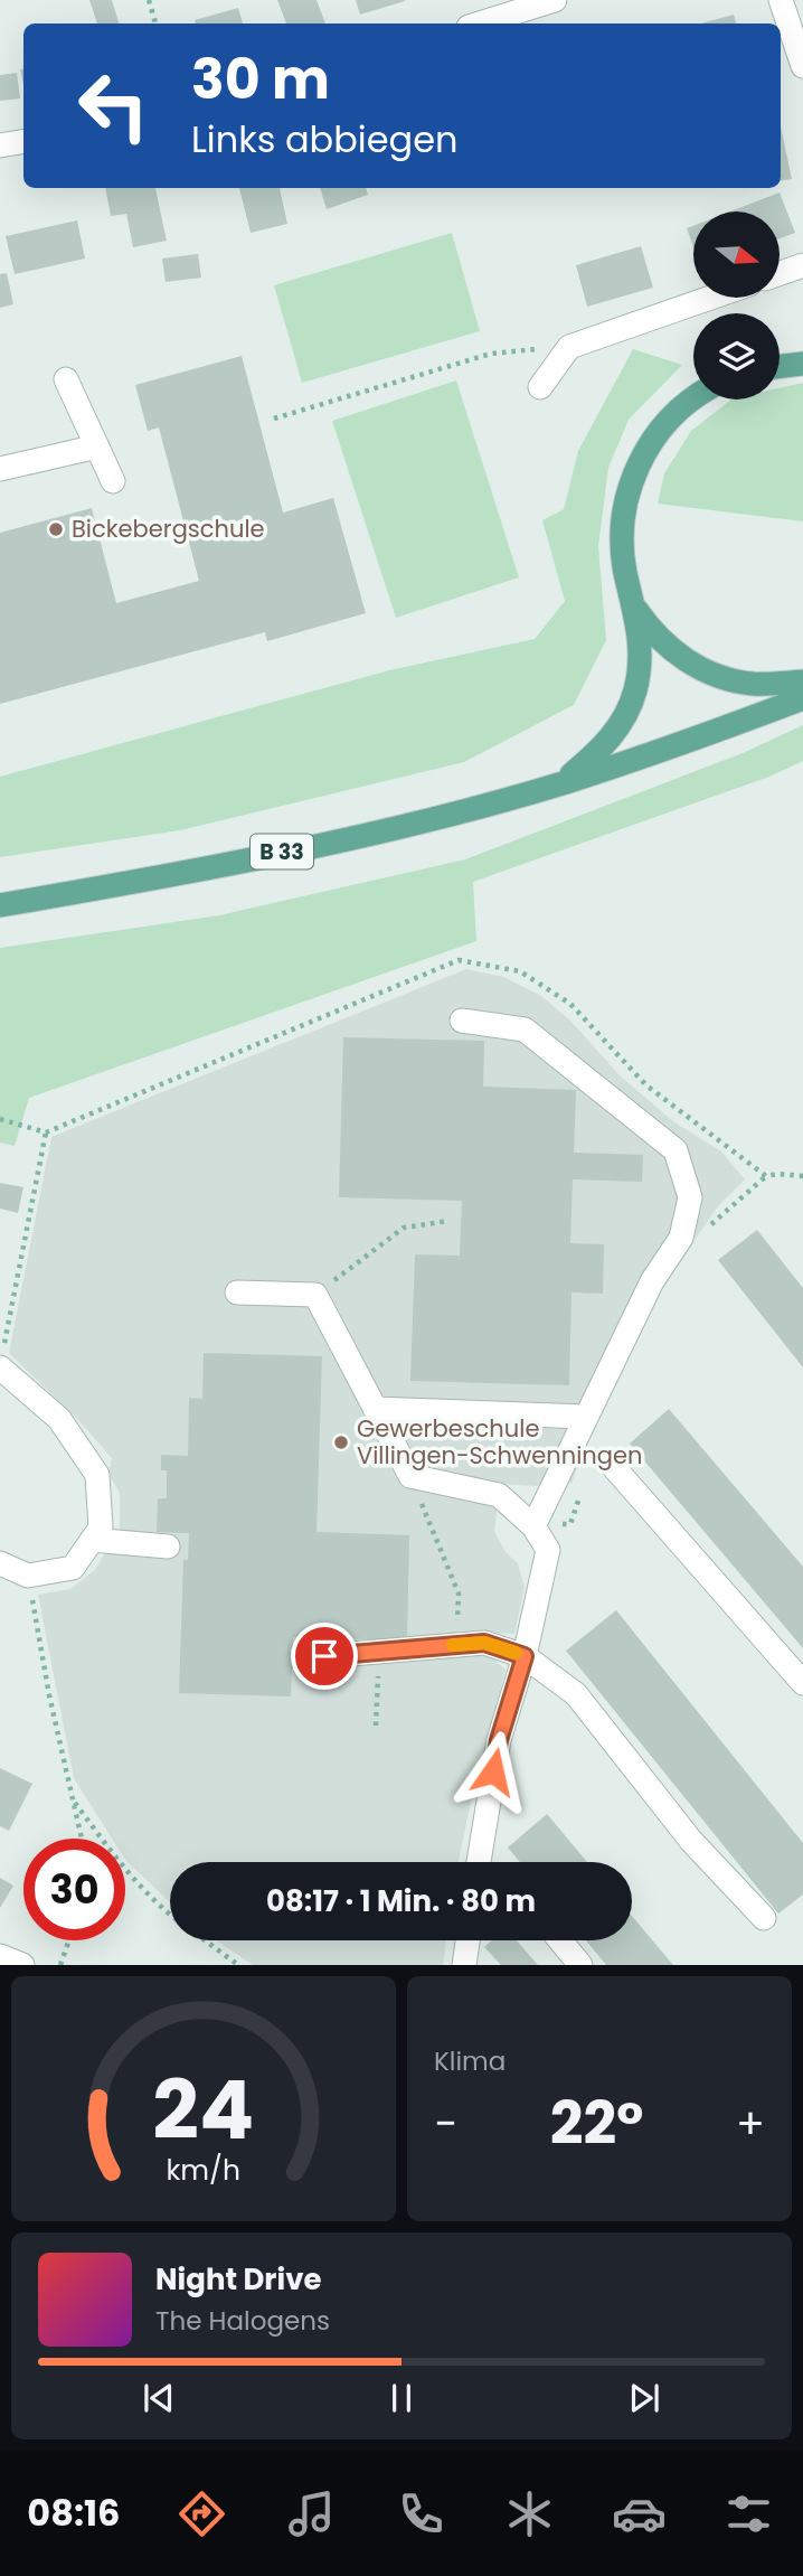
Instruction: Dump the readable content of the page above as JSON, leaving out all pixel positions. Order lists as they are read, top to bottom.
{
  "streets": {
    "main road": ["B 33"]
  },
  "places": ["Bickebergschule", "Gewerbeschule Villingen-Schwenningen"],
  "north": "right",
  "page": {
    "turn": ["30 m", "Links abbiegen"],
    "limit": "30",
    "trip": "08:17 · 1 Min. · 80 m",
    "tile": "Klima",
    "heat": ["−", "22°", "+"],
    "song": ["Night Drive", "The Halogens"],
    "tabs": "08:16",
    "gauge": ["24", "km/h"]
  }
}
